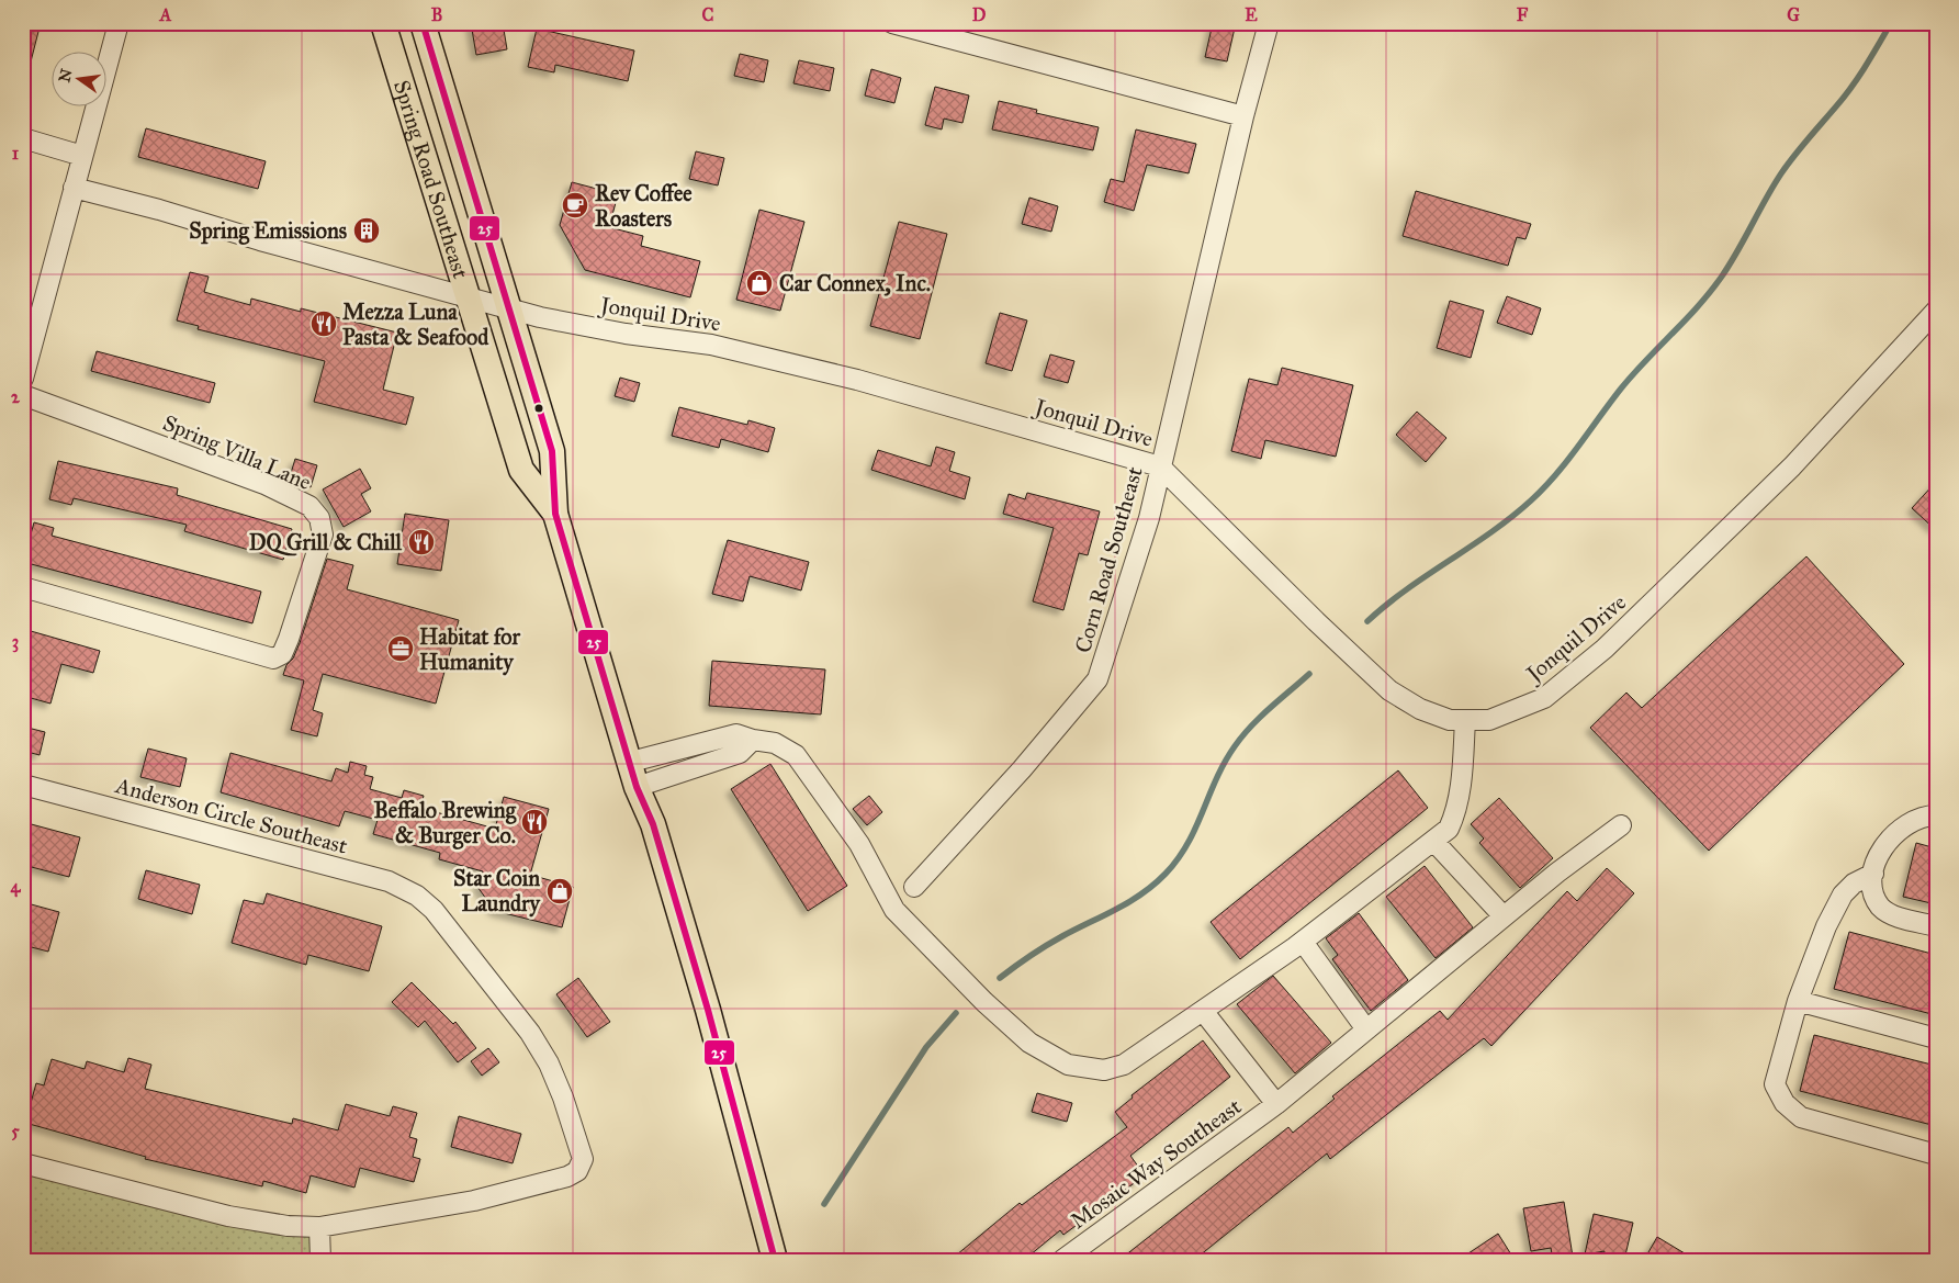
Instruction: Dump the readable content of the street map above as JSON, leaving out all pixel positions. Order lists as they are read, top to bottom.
{
  "streets": {
    "main road": ["Spring Road Southeast"],
    "street": [
      "Jonquil Drive",
      "Spring Villa Lane",
      "Corn Road Southeast",
      "Anderson Circle Southeast",
      "Mosaic Way Southeast"
    ]
  },
  "crossings": [
    ["Spring Road Southeast", "Jonquil Drive"],
    ["Jonquil Drive", "Corn Road Southeast"]
  ],
  "places": {
    "cafe": ["Rev Coffee Roasters"],
    "building": ["Spring Emissions"],
    "shop": ["Car Connex, Inc.", "Star Coin Laundry"],
    "restaurant": ["Mezza Luna Pasta & Seafood", "DQ Grill & Chill", "Beffalo Brewing & Burger Co."],
    "office": ["Habitat for Humanity"]
  },
  "lines": ["transit line 25"],
  "north": "left",
  "grid": {
    "columns": [
      "A",
      "B",
      "C",
      "D",
      "E",
      "F",
      "G"
    ],
    "rows": [
      "1",
      "2",
      "3",
      "4",
      "5"
    ]
  }
}
